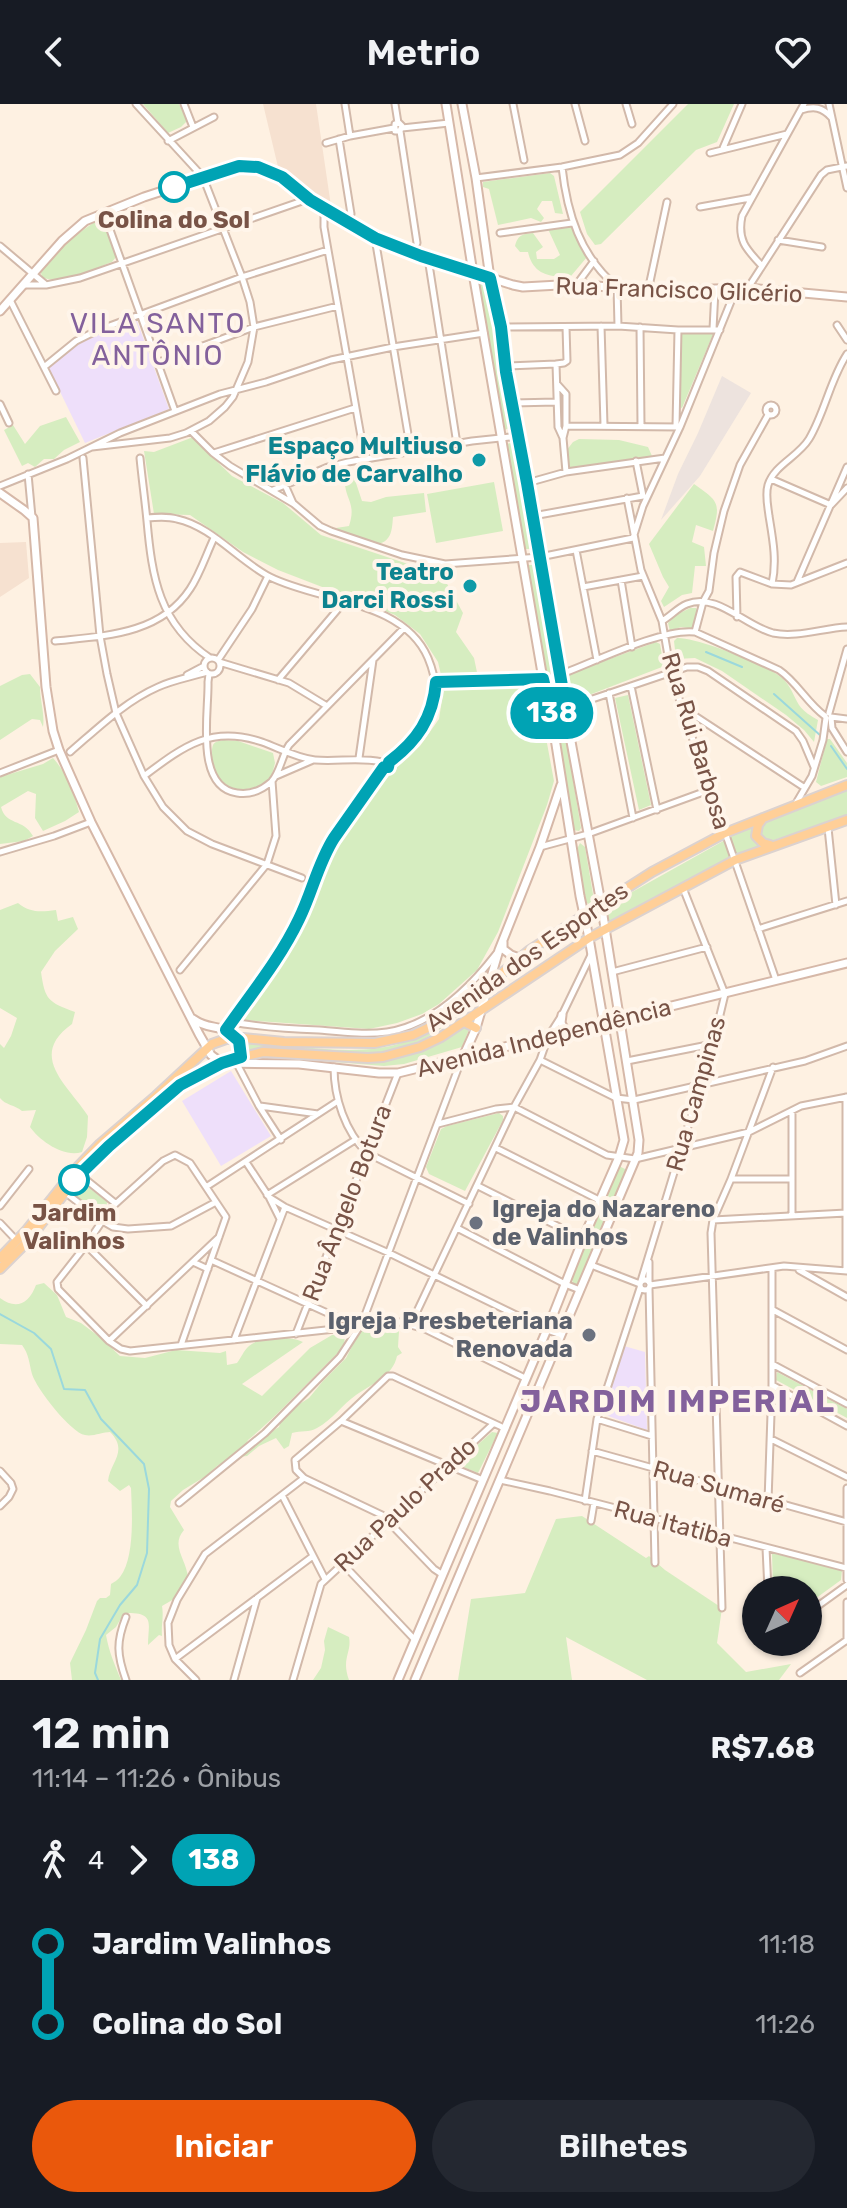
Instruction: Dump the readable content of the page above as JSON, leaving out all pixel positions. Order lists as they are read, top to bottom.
{
  "streets": {
    "main road": ["Rua Francisco Glicério", "Avenida dos Esportes", "Avenida Independência"],
    "street": [
      "Rua Rui Barbosa",
      "Rua Campinas",
      "Rua Ângelo Botura",
      "Rua Sumaré",
      "Rua Paulo Prado",
      "Rua Itatiba"
    ]
  },
  "crossings": [
    ["Rua Rui Barbosa", "Avenida dos Esportes"],
    ["Rua Rui Barbosa", "Avenida Independência"],
    ["Avenida dos Esportes", "Avenida Independência"],
    ["Avenida dos Esportes", "Rua Campinas"],
    ["Avenida Independência", "Rua Campinas"],
    ["Avenida Independência", "Rua Ângelo Botura"],
    ["Rua Campinas", "Rua Sumaré"],
    ["Rua Campinas", "Rua Itatiba"]
  ],
  "districts": ["VILA SANTO ANTÔNIO", "JARDIM IMPERIAL"],
  "places": [
    "Colina do Sol",
    "Espaço Multiuso Flávio de Carvalho",
    "Teatro Darci Rossi",
    "Jardim Valinhos",
    "Igreja do Nazareno de Valinhos",
    "Igreja Presbeteriana Renovada"
  ],
  "lines": ["bus line 138"],
  "north": "top right",
  "page": {
    "header": "Metrio",
    "on_map": "138",
    "heading": ["12 min", "11:14 – 11:26 · Ônibus", "R$7.68"],
    "legs": ["4", "138"],
    "list": [
      {
        "name": "Jardim Valinhos",
        "value": "11:18"
      },
      {
        "name": "Colina do Sol",
        "value": "11:26"
      }
    ],
    "buttons": ["Iniciar", "Bilhetes"]
  }
}
